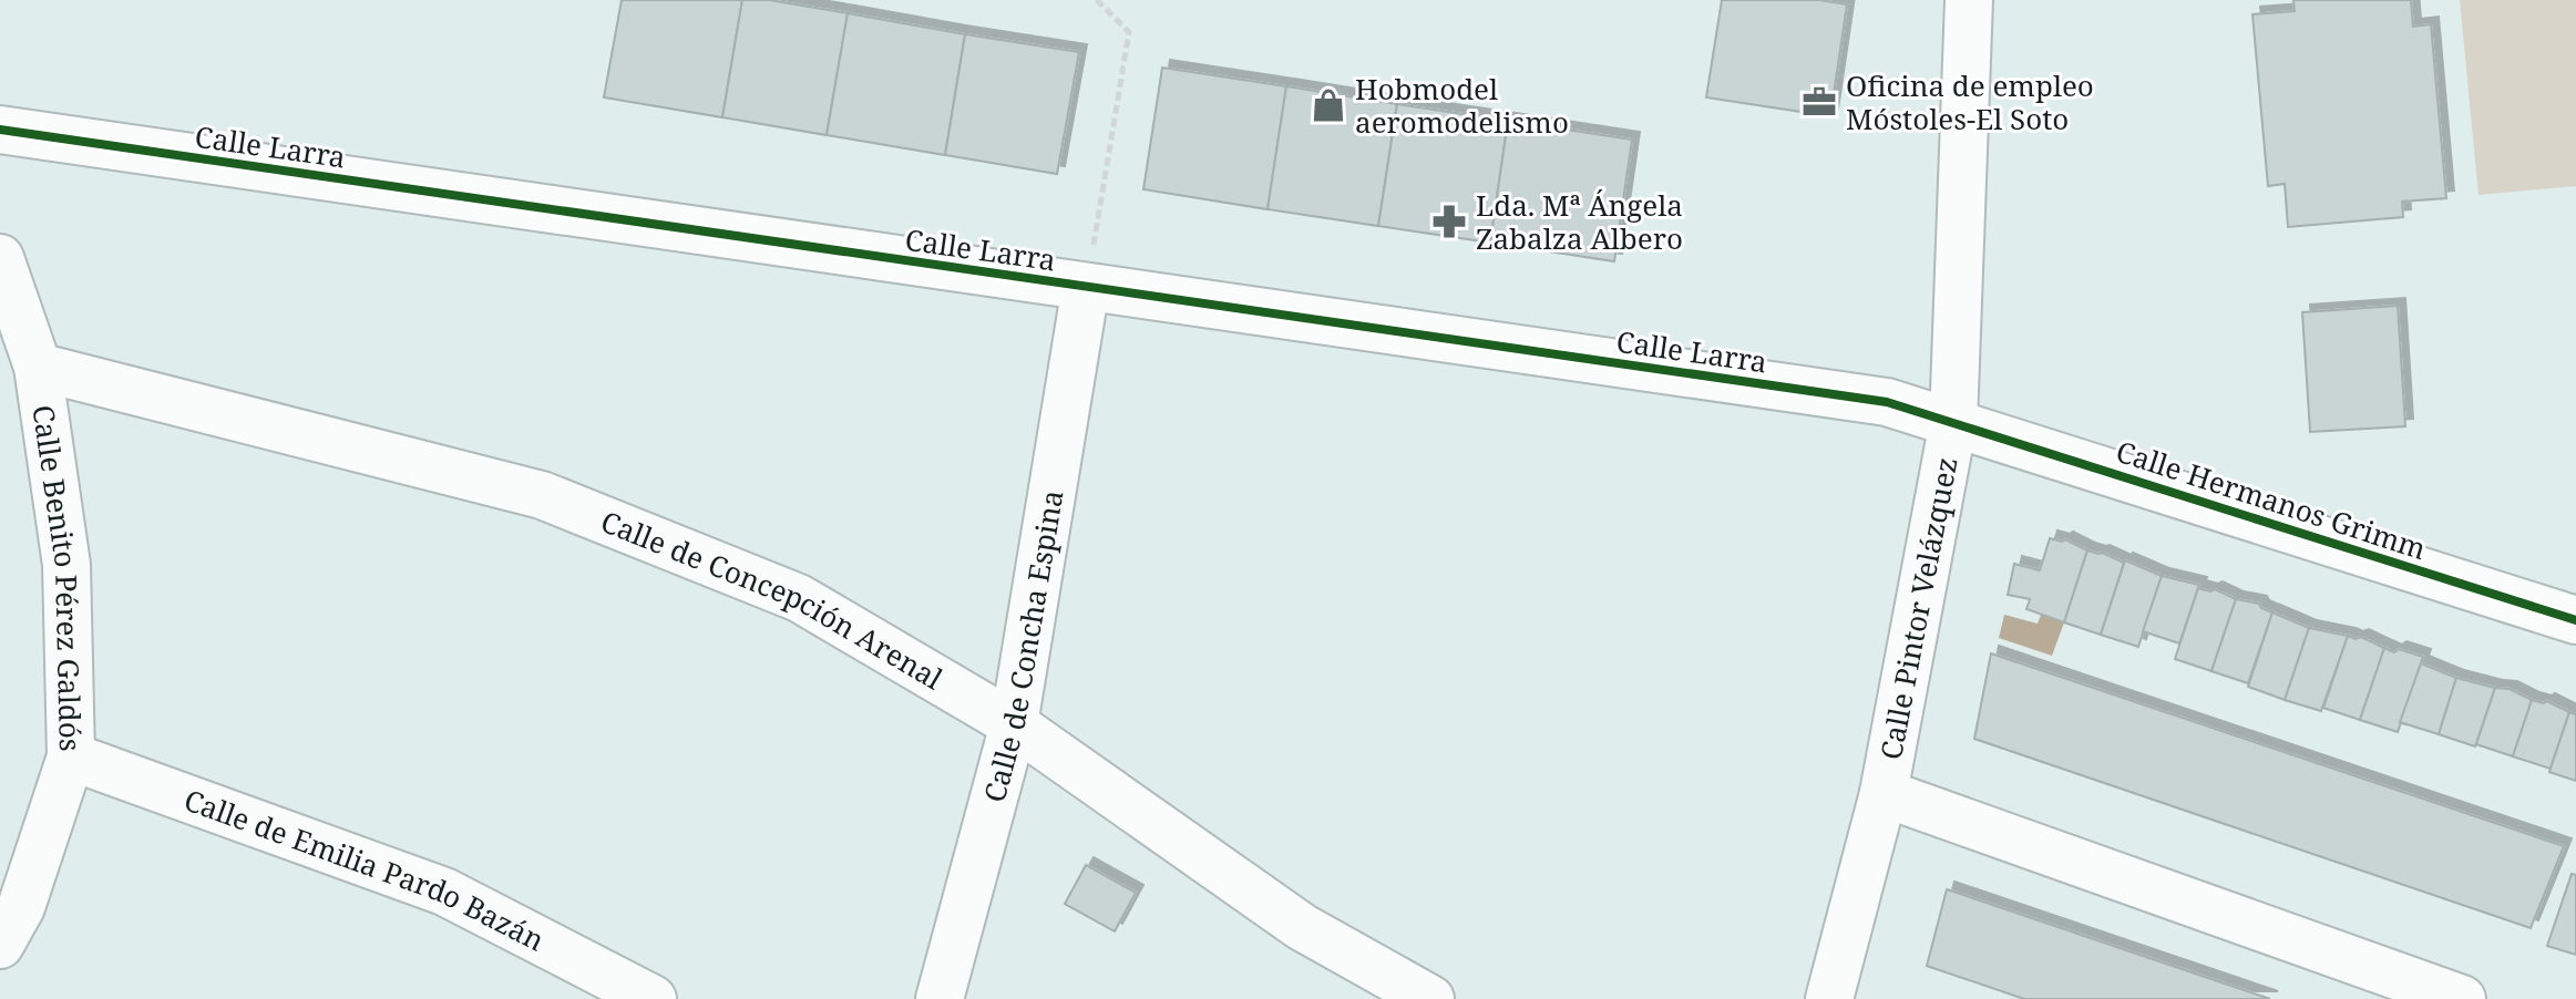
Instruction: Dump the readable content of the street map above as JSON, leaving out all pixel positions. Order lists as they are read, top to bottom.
{
  "streets": {
    "street": [
      "Calle Larra",
      "Calle Hermanos Grimm",
      "Calle Benito Pérez Galdós",
      "Calle de Concepción Arenal",
      "Calle Pintor Velázquez",
      "Calle de Concha Espina",
      "Calle de Emilia Pardo Bazán"
    ]
  },
  "crossings": [
    ["Calle Larra", "Calle Hermanos Grimm"],
    ["Calle Larra", "Calle Pintor Velázquez"],
    ["Calle Larra", "Calle de Concha Espina"],
    ["Calle Hermanos Grimm", "Calle Pintor Velázquez"],
    ["Calle Benito Pérez Galdós", "Calle de Concepción Arenal"],
    ["Calle Benito Pérez Galdós", "Calle de Emilia Pardo Bazán"],
    ["Calle de Concepción Arenal", "Calle de Concha Espina"]
  ],
  "places": {
    "office": ["Oficina de empleo Móstoles-El Soto"],
    "shop": ["Hobmodel aeromodelismo"],
    "pharmacy": ["Lda. Mª Ángela Zabalza Albero"]
  }
}
